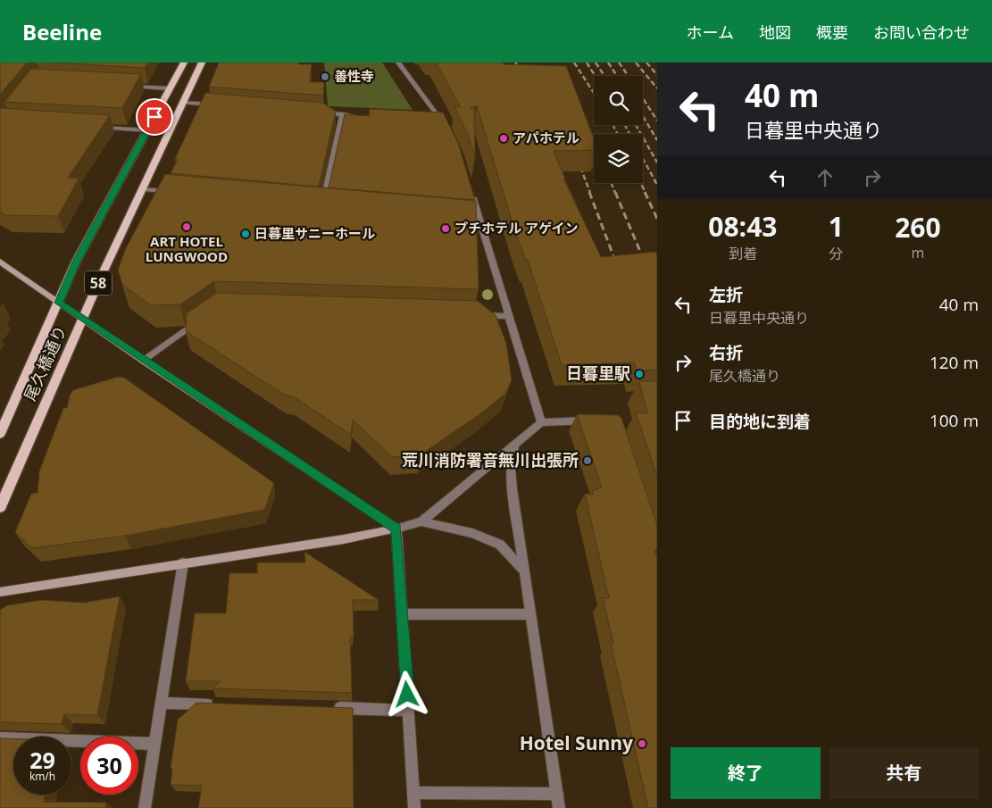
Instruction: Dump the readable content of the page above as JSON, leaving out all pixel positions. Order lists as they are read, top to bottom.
{
  "streets": {
    "main road": ["58", "尾久橋通り"]
  },
  "places": [
    "善性寺",
    "アパホテル",
    "ART HOTEL LUNGWOOD",
    "プチホテル アゲイン",
    "日暮里サニーホール",
    "日暮里駅",
    "荒川消防署音無川出張所",
    "Hotel Sunny"
  ],
  "page": {
    "header": "Beeline",
    "nav": [
      "ホーム",
      "地図",
      "概要",
      "お問い合わせ"
    ],
    "turn": ["40 m", "日暮里中央通り"],
    "eta": [
      "08:43",
      "到着",
      "1",
      "分",
      "260",
      "m"
    ],
    "list": [
      {
        "name": "左折",
        "note": "日暮里中央通り",
        "value": "40 m"
      },
      {
        "name": "右折",
        "note": "尾久橋通り",
        "value": "120 m"
      },
      {
        "name": "目的地に到着",
        "value": "100 m"
      }
    ],
    "speed": "29 km/h",
    "limit": "30",
    "buttons": ["終了", "共有"]
  }
}
